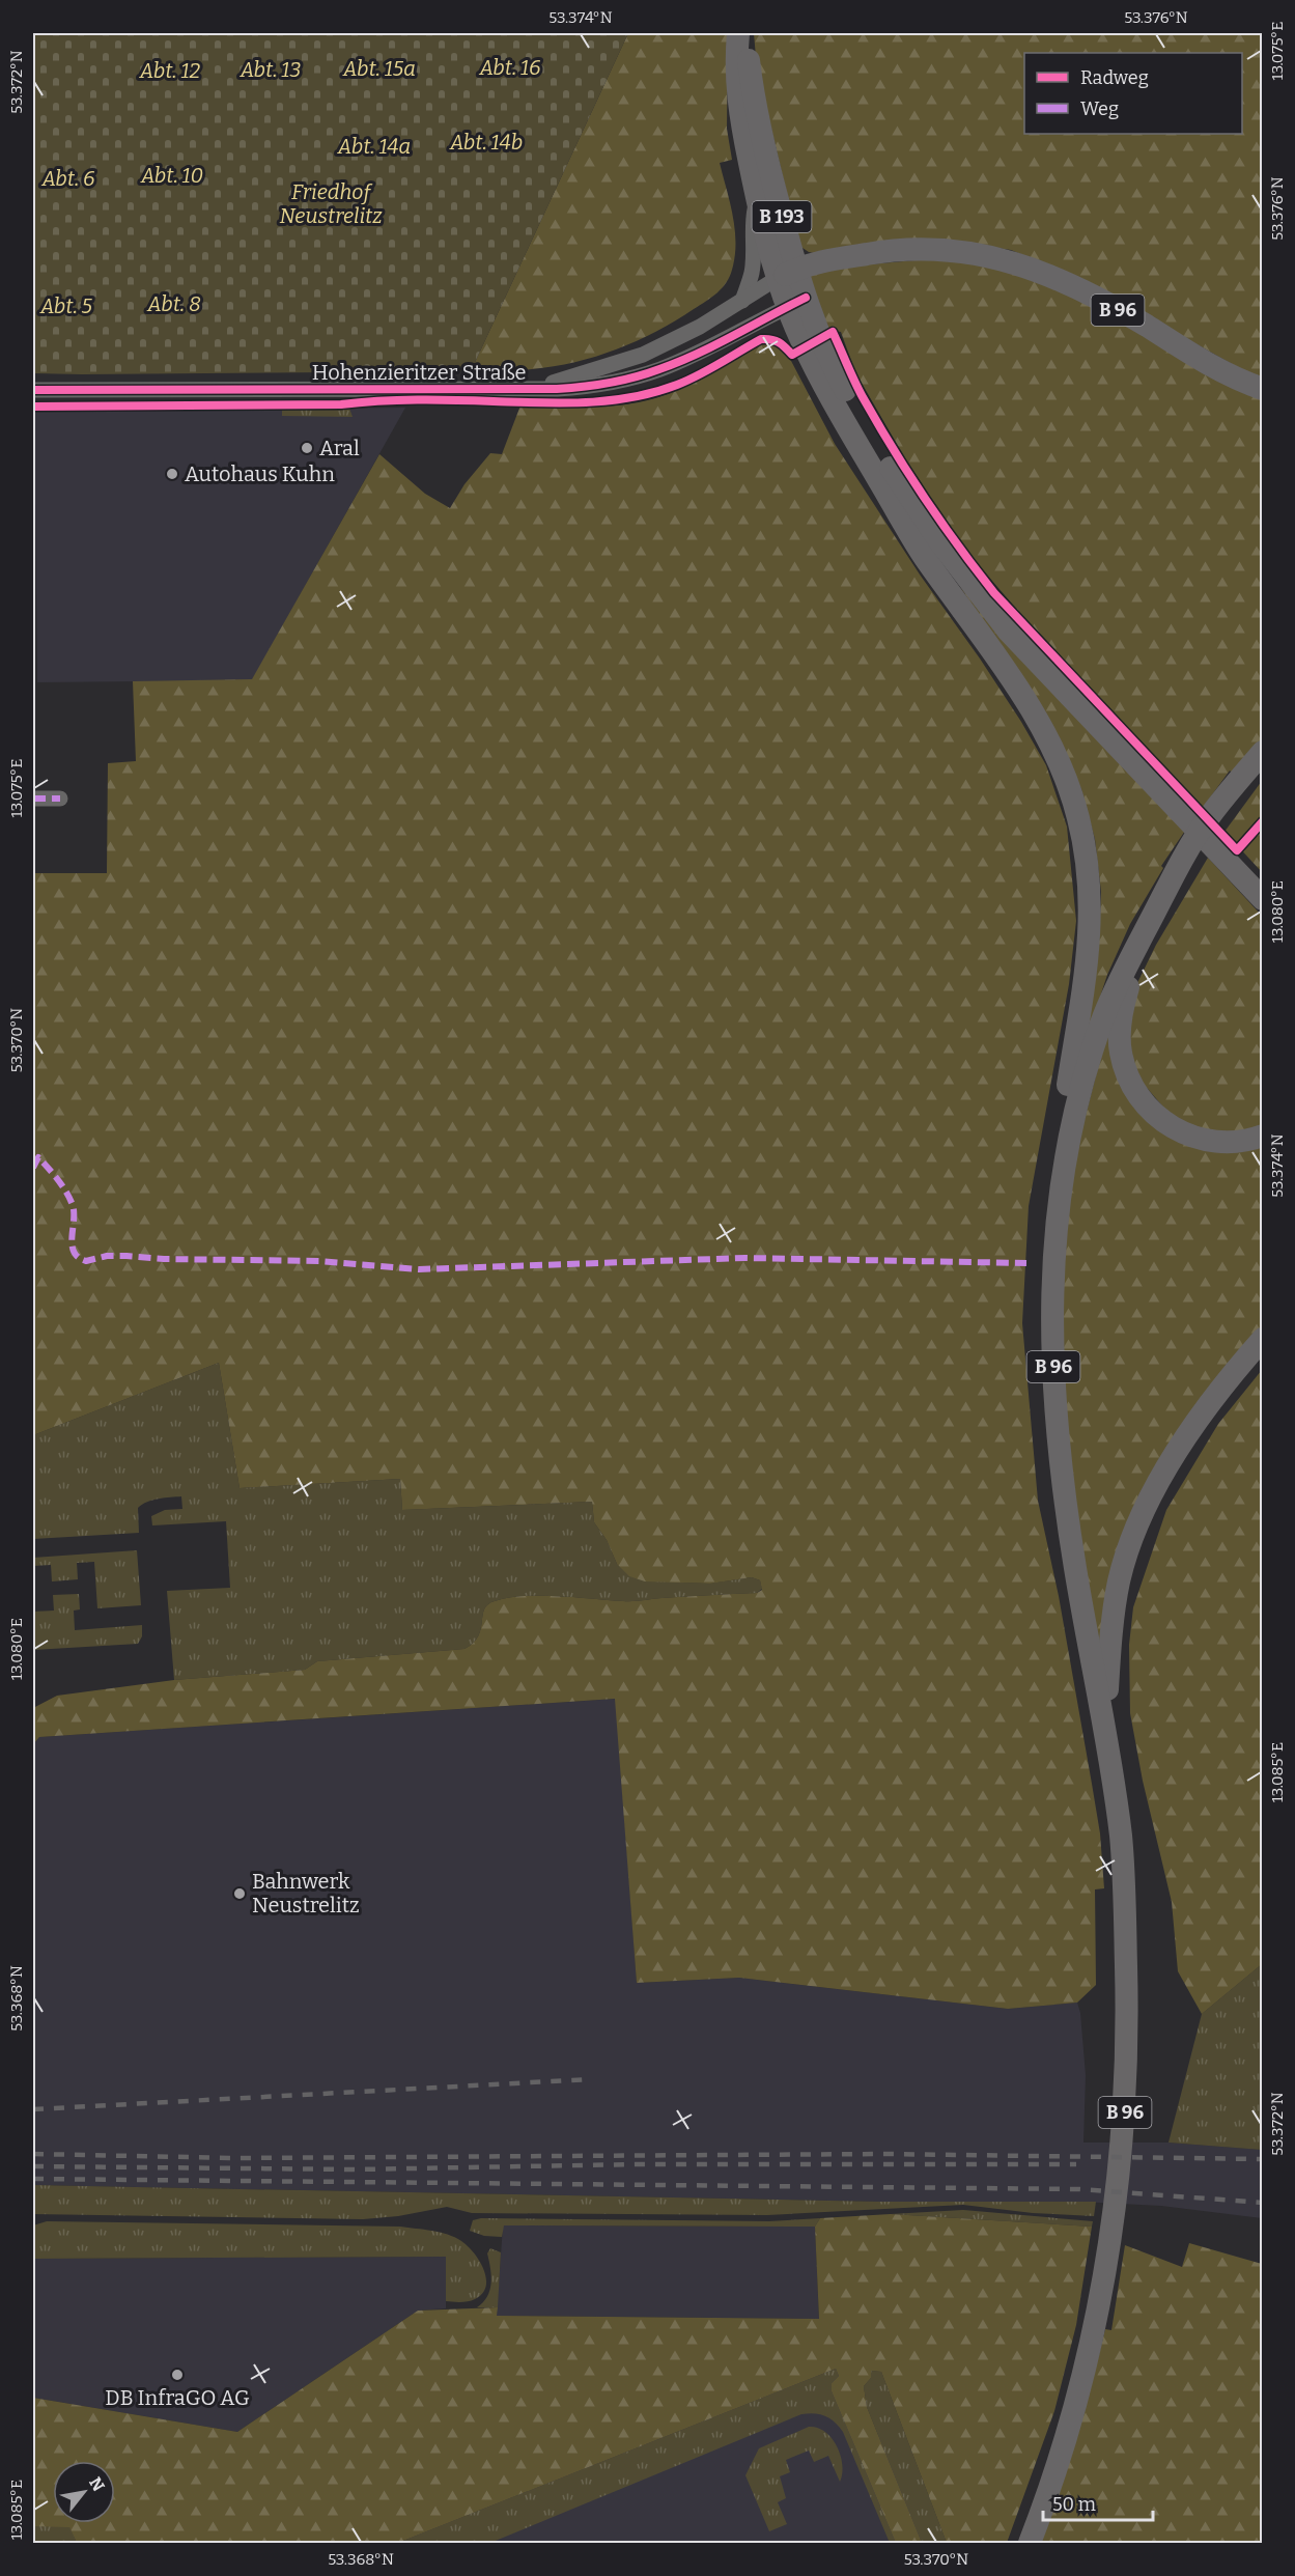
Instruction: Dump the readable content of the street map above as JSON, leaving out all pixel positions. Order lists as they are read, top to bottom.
{
  "streets": {
    "main road": ["B 193", "B 96"],
    "street": ["Hohenzieritzer Straße"]
  },
  "crossings": [
    ["B 193", "B 96"],
    ["B 193", "Hohenzieritzer Straße"],
    ["B 96", "Hohenzieritzer Straße"]
  ],
  "parks": [
    "Abt. 16",
    "Abt. 15a",
    "Abt. 13",
    "Abt. 12",
    "Abt. 14b",
    "Abt. 14a",
    "Abt. 10",
    "Abt. 6",
    "Friedhof Neustrelitz",
    "Abt. 8",
    "Abt. 5"
  ],
  "places": [
    "Aral",
    "Autohaus Kuhn",
    "Bahnwerk Neustrelitz",
    "DB InfraGO AG"
  ],
  "legend": ["Radweg", "Weg"],
  "scale_bar": "50 m",
  "north": "top right",
  "coordinates": [
    "53.374°N",
    "53.376°N",
    "13.075°E",
    "53.372°N",
    "13.080°E",
    "53.370°N",
    "13.085°E",
    "53.368°N"
  ]
}
